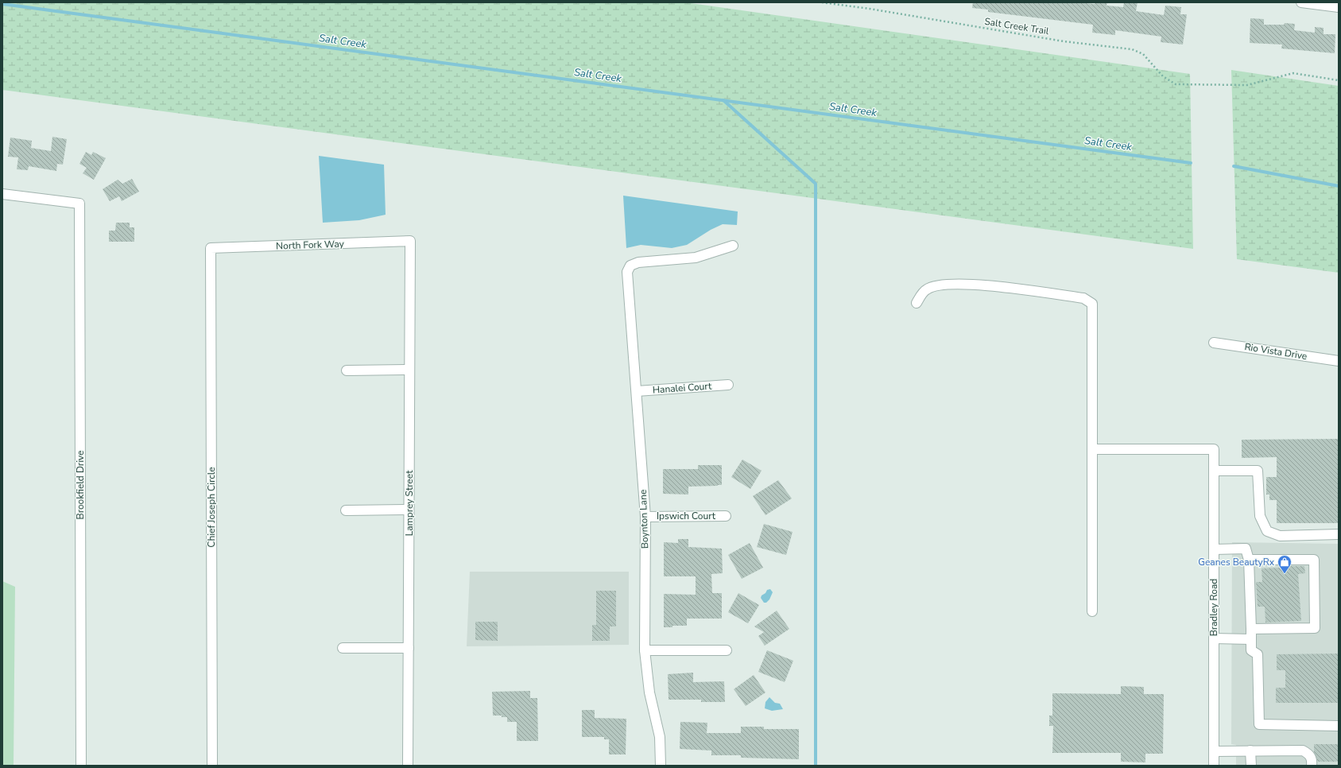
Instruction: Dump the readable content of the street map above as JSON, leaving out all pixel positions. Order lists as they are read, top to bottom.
{
  "streets": {
    "street": [
      "North Fork Way",
      "Rio Vista Drive",
      "Hanalei Court",
      "Brookfield Drive",
      "Lamprey Street",
      "Chief Joseph Circle",
      "Ipswich Court",
      "Boynton Lane",
      "Bradley Road"
    ],
    "path": ["Salt Creek Trail"]
  },
  "crossings": [
    ["North Fork Way", "Lamprey Street"],
    ["North Fork Way", "Chief Joseph Circle"],
    ["Hanalei Court", "Boynton Lane"],
    ["Ipswich Court", "Boynton Lane"]
  ],
  "water": ["Salt Creek"],
  "places": {
    "shop": ["Geanes BeautyRx"]
  }
}
